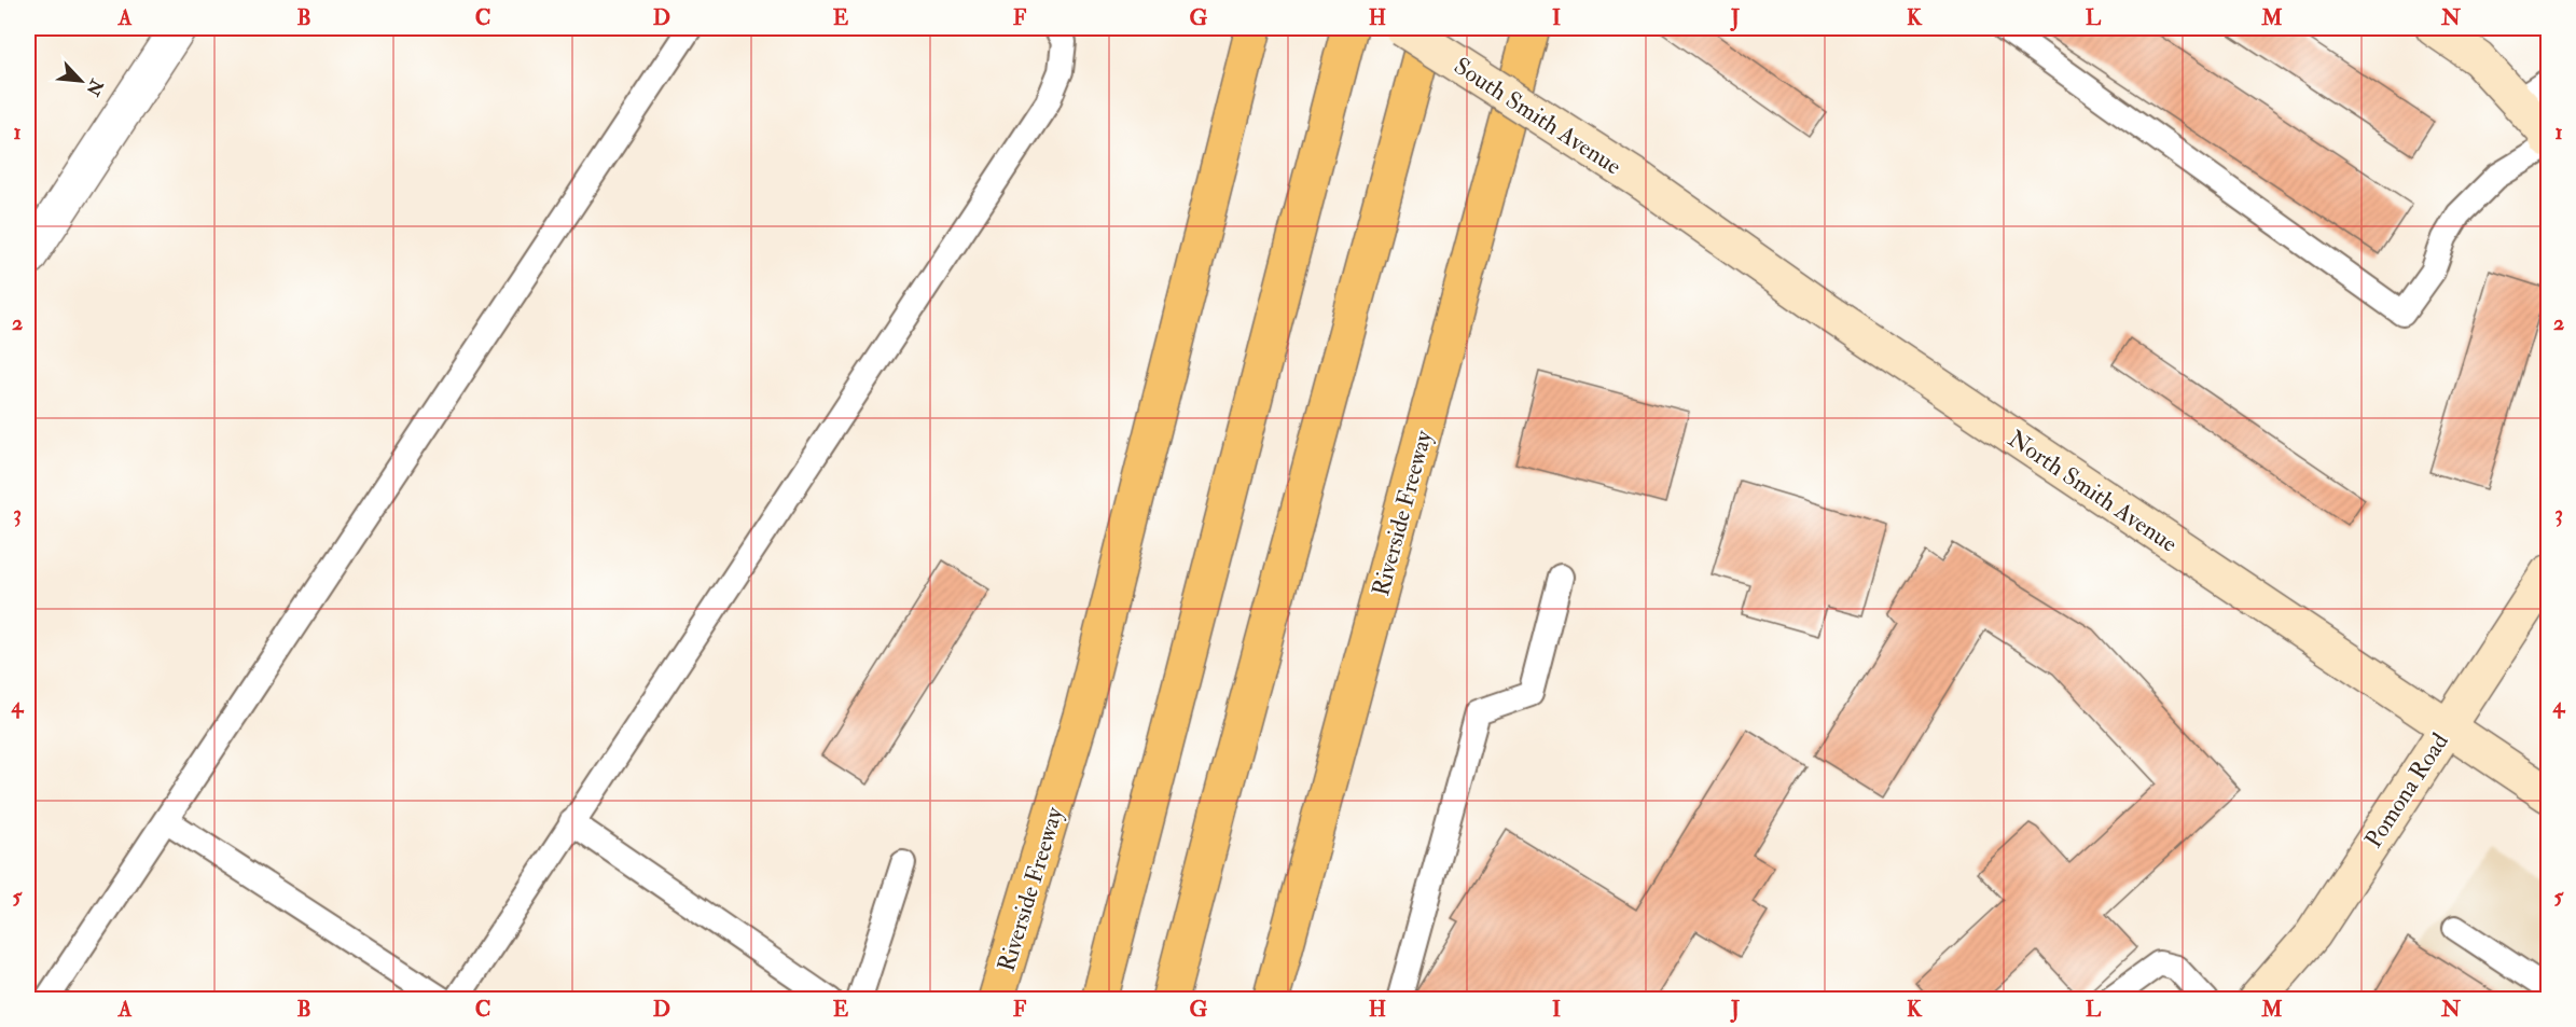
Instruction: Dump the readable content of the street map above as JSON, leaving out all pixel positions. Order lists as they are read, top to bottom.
{
  "streets": {
    "highway": ["Riverside Freeway"],
    "main road": ["South Smith Avenue", "North Smith Avenue", "Pomona Road"]
  },
  "crossings": [
    ["South Smith Avenue", "North Smith Avenue"],
    ["North Smith Avenue", "Pomona Road"]
  ],
  "north": "bottom right",
  "grid": {
    "columns": [
      "A",
      "B",
      "C",
      "D",
      "E",
      "F",
      "G",
      "H",
      "I",
      "J",
      "K",
      "L",
      "M",
      "N"
    ],
    "rows": [
      "1",
      "2",
      "3",
      "4",
      "5"
    ]
  }
}
